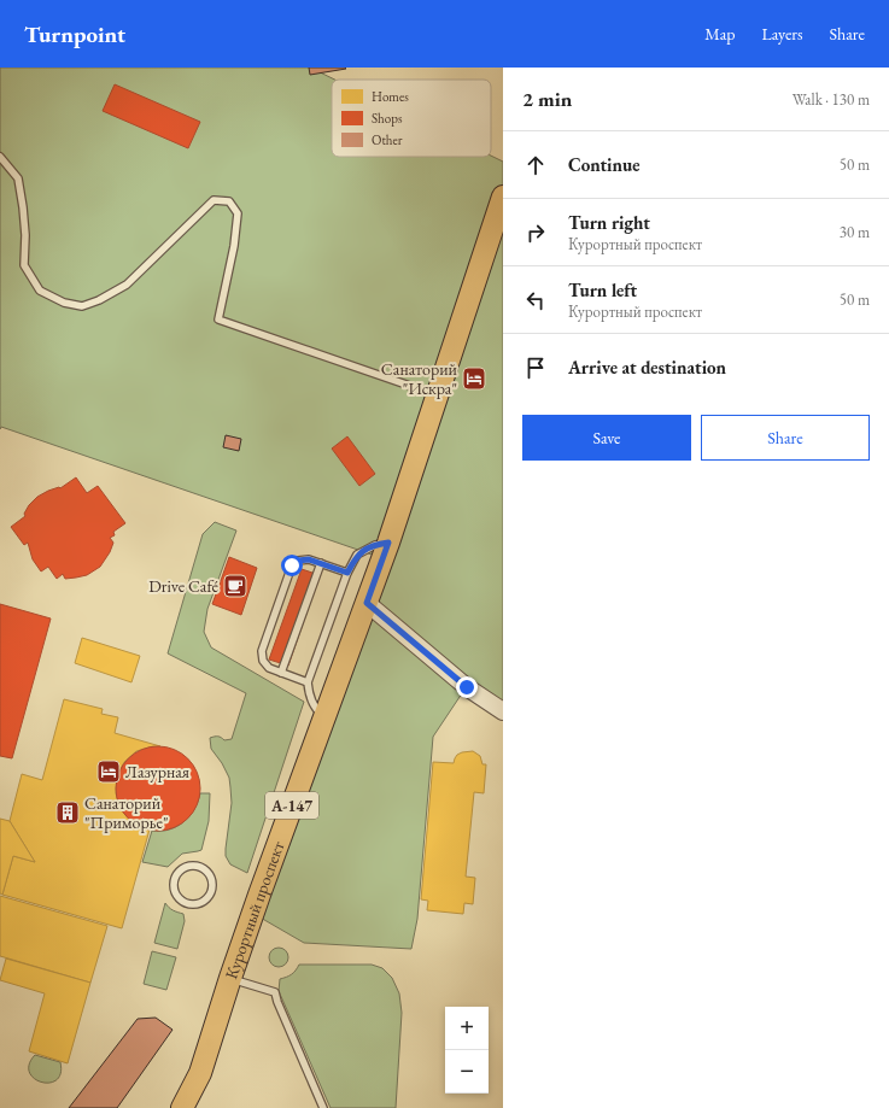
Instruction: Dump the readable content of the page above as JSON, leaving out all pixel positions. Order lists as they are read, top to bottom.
{
  "streets": {
    "main road": ["А-147", "Курортный проспект"]
  },
  "places": {
    "hotel": ["Санаторий \"Искра\"", "Лазурная"],
    "cafe": ["Drive Café"],
    "building": ["Санаторий \"Приморье\""]
  },
  "legend": ["Homes", "Shops", "Other"],
  "page": {
    "header": "Turnpoint",
    "nav": ["Map", "Layers", "Share"],
    "heading": ["2 min", "Walk · 130 m"],
    "list": [
      ["Continue", "50 m"],
      ["Turn right", "Курортный проспект", "30 m"],
      ["Turn left", "Курортный проспект", "50 m"],
      "Arrive at destination"
    ],
    "buttons": ["Save", "Share"],
    "map_buttons": ["+", "−"]
  }
}
